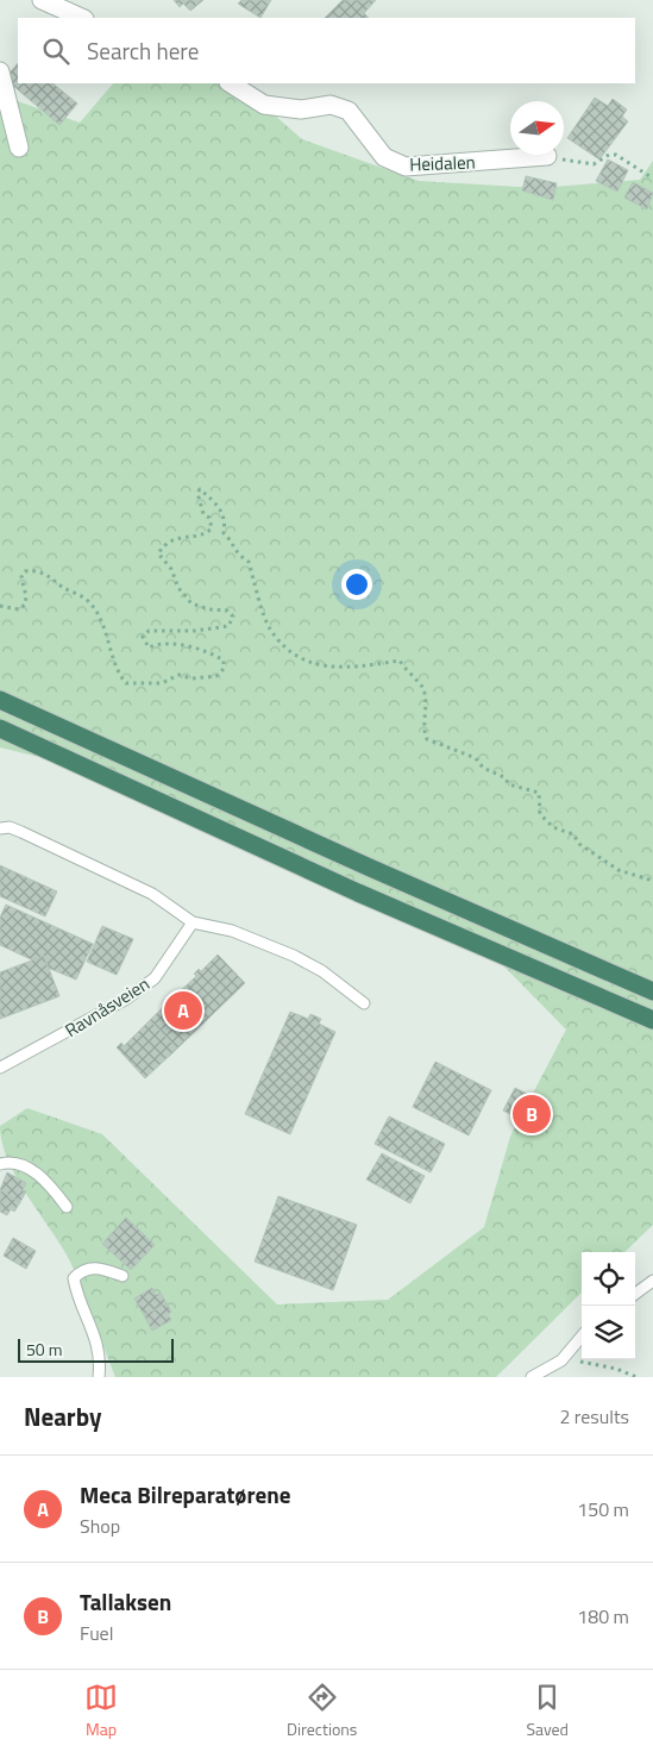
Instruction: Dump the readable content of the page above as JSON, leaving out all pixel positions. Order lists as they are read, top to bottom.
{
  "streets": {
    "street": ["Heidalen"],
    "lane": ["Ravnåsveien"]
  },
  "scale_bar": "50 m",
  "north": "right",
  "page": {
    "search": "Search here",
    "pins": ["A", "B"],
    "scale": "50 m",
    "heading": ["Nearby", "2 results"],
    "list": [
      {
        "mark": "A",
        "name": "Meca Bilreparatørene",
        "note": "Shop",
        "value": "150 m"
      },
      {
        "mark": "B",
        "name": "Tallaksen",
        "note": "Fuel",
        "value": "180 m"
      }
    ],
    "nav": ["Map", "Directions", "Saved"]
  }
}
